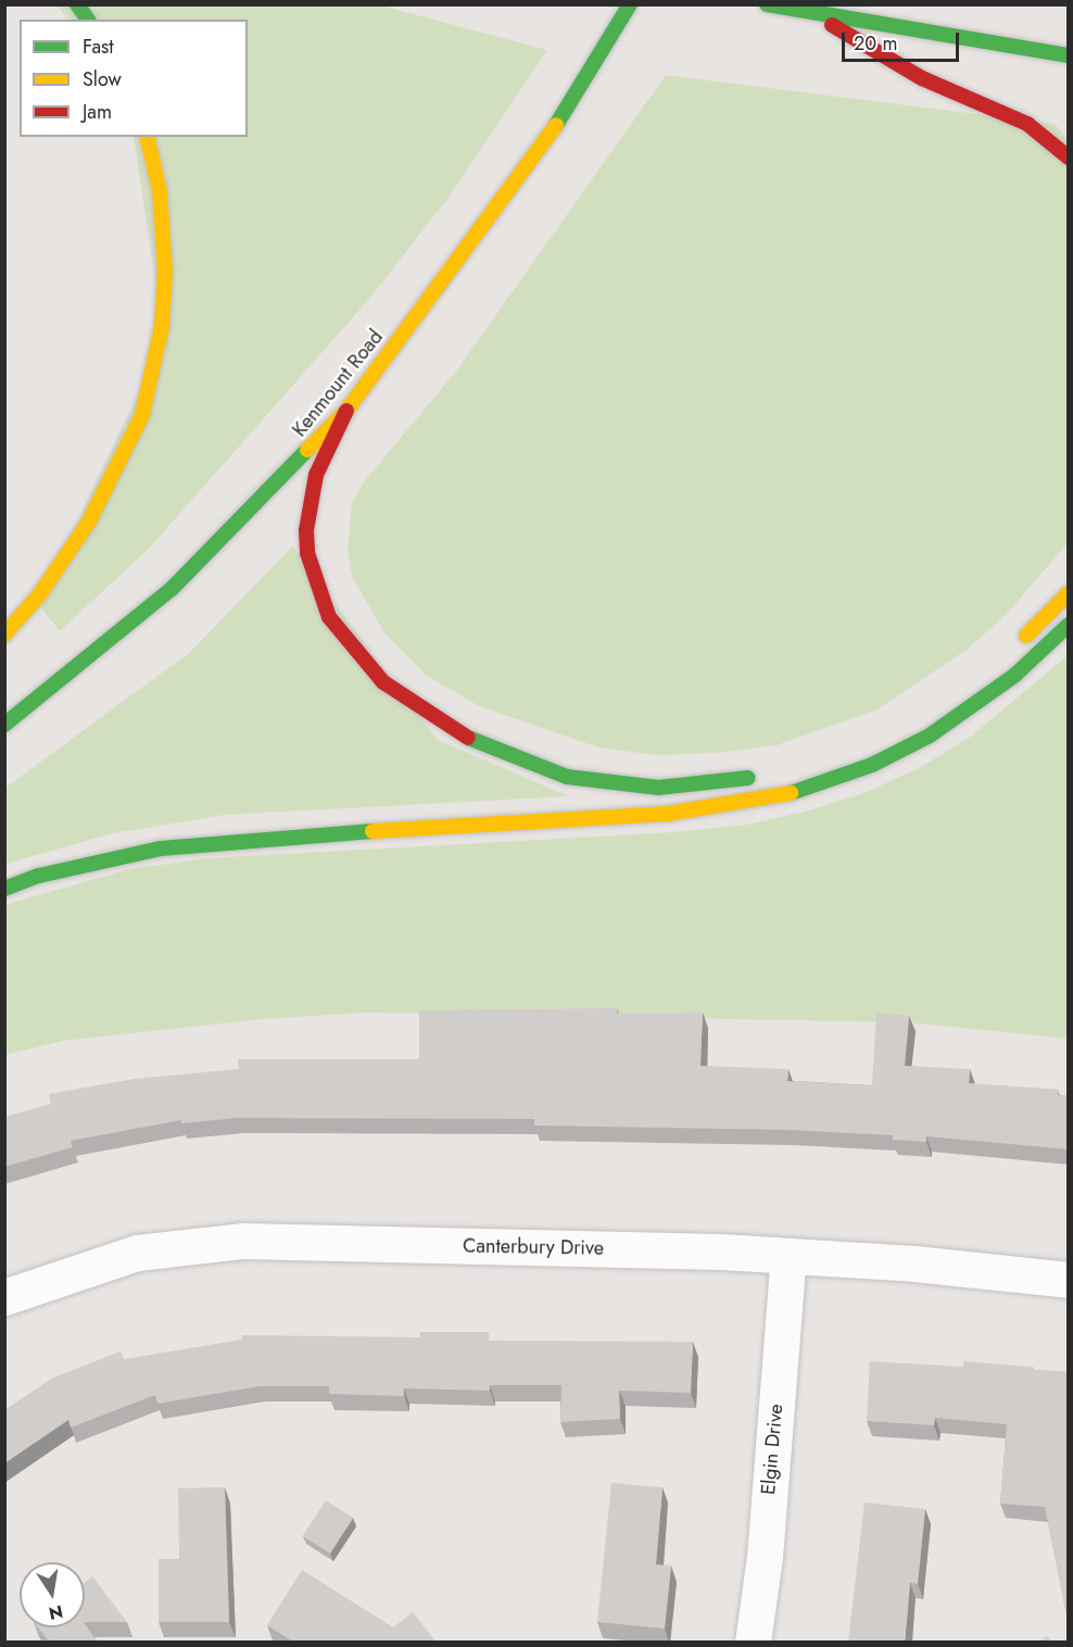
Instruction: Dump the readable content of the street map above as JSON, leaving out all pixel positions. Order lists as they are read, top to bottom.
{
  "streets": {
    "main road": ["Kenmount Road"],
    "street": ["Canterbury Drive", "Elgin Drive"]
  },
  "crossings": [
    ["Canterbury Drive", "Elgin Drive"]
  ],
  "legend": ["Fast", "Slow", "Jam"],
  "scale_bar": "20 m",
  "north": "bottom"
}
